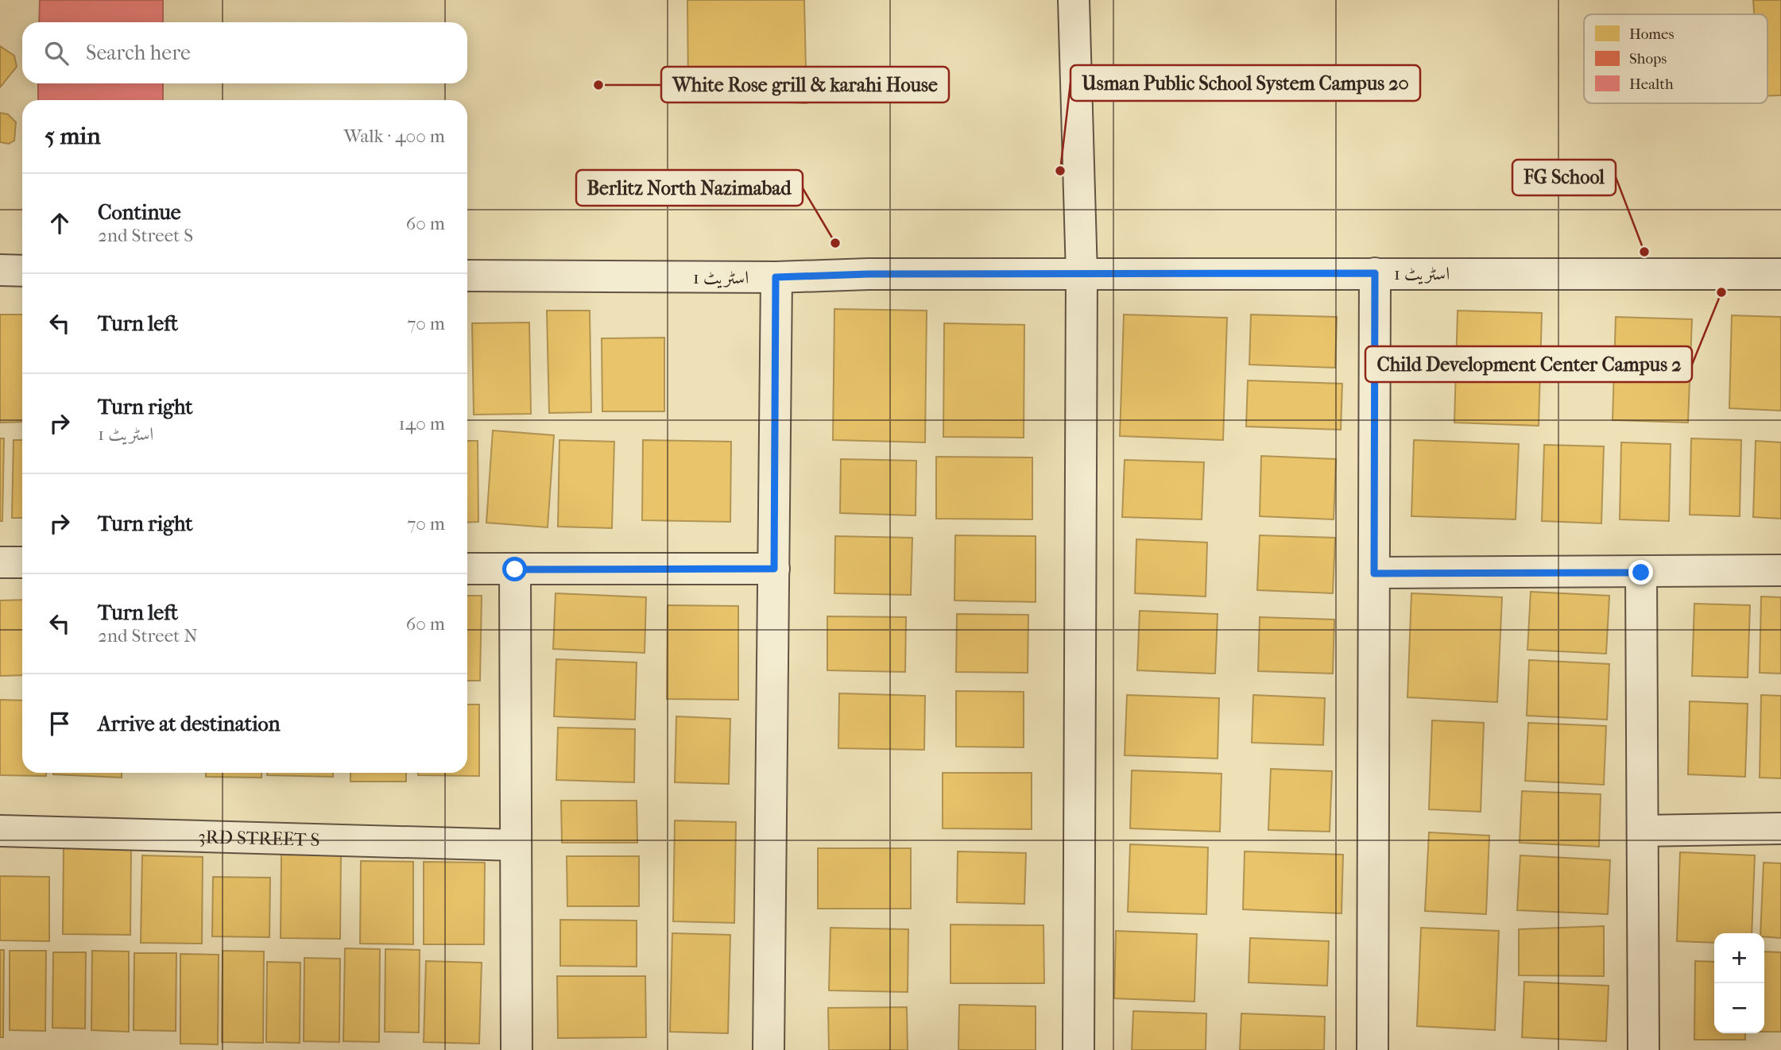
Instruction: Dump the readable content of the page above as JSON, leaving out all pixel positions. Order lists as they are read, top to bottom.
{
  "streets": {
    "street": ["اسٹریٹ 1", "3RD STREET S"]
  },
  "places": [
    "White Rose grill & karahi House",
    "Usman Public School System Campus 20",
    "Berlitz North Nazimabad",
    "FG School",
    "Child Development Center Campus 2"
  ],
  "legend": ["Homes", "Shops", "Health"],
  "page": {
    "search": "Search here",
    "heading": ["5 min", "Walk · 400 m"],
    "list": [
      ["Continue", "2nd Street S", "60 m"],
      ["Turn left", "70 m"],
      ["Turn right", "اسٹریٹ 1", "140 m"],
      ["Turn right", "70 m"],
      ["Turn left", "2nd Street N", "60 m"],
      "Arrive at destination"
    ],
    "map_buttons": ["+", "−"]
  }
}
